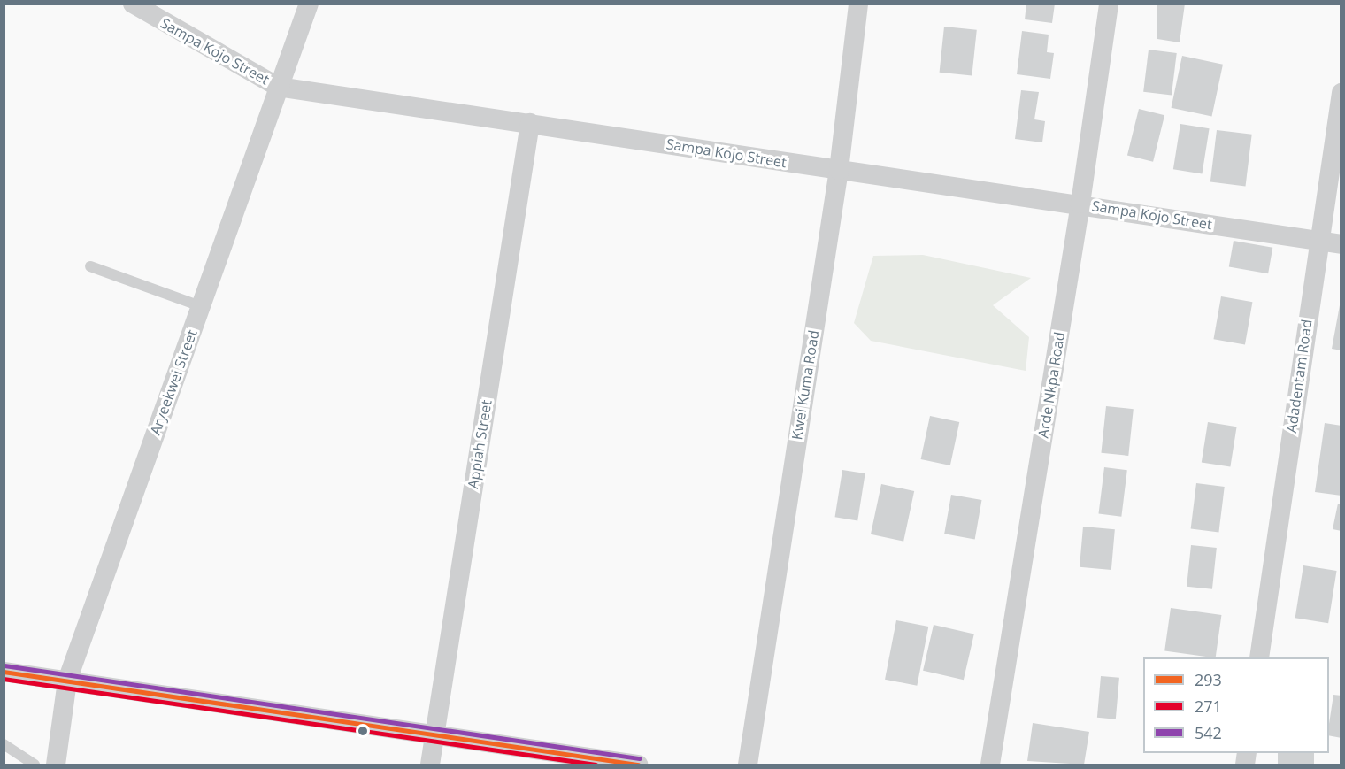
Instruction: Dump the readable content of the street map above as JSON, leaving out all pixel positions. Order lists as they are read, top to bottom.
{
  "streets": {
    "street": [
      "Sampa Kojo Street",
      "Adadentam Road",
      "Aryeekwei Street",
      "Kwei Kuma Road",
      "Arde Nkpa Road",
      "Appiah Street"
    ]
  },
  "crossings": [
    ["Sampa Kojo Street", "Adadentam Road"],
    ["Sampa Kojo Street", "Aryeekwei Street"],
    ["Sampa Kojo Street", "Kwei Kuma Road"],
    ["Sampa Kojo Street", "Arde Nkpa Road"],
    ["Sampa Kojo Street", "Appiah Street"]
  ],
  "lines": ["transit line 542", "transit line 293", "transit line 271"],
  "legend": ["293", "271", "542"]
}
